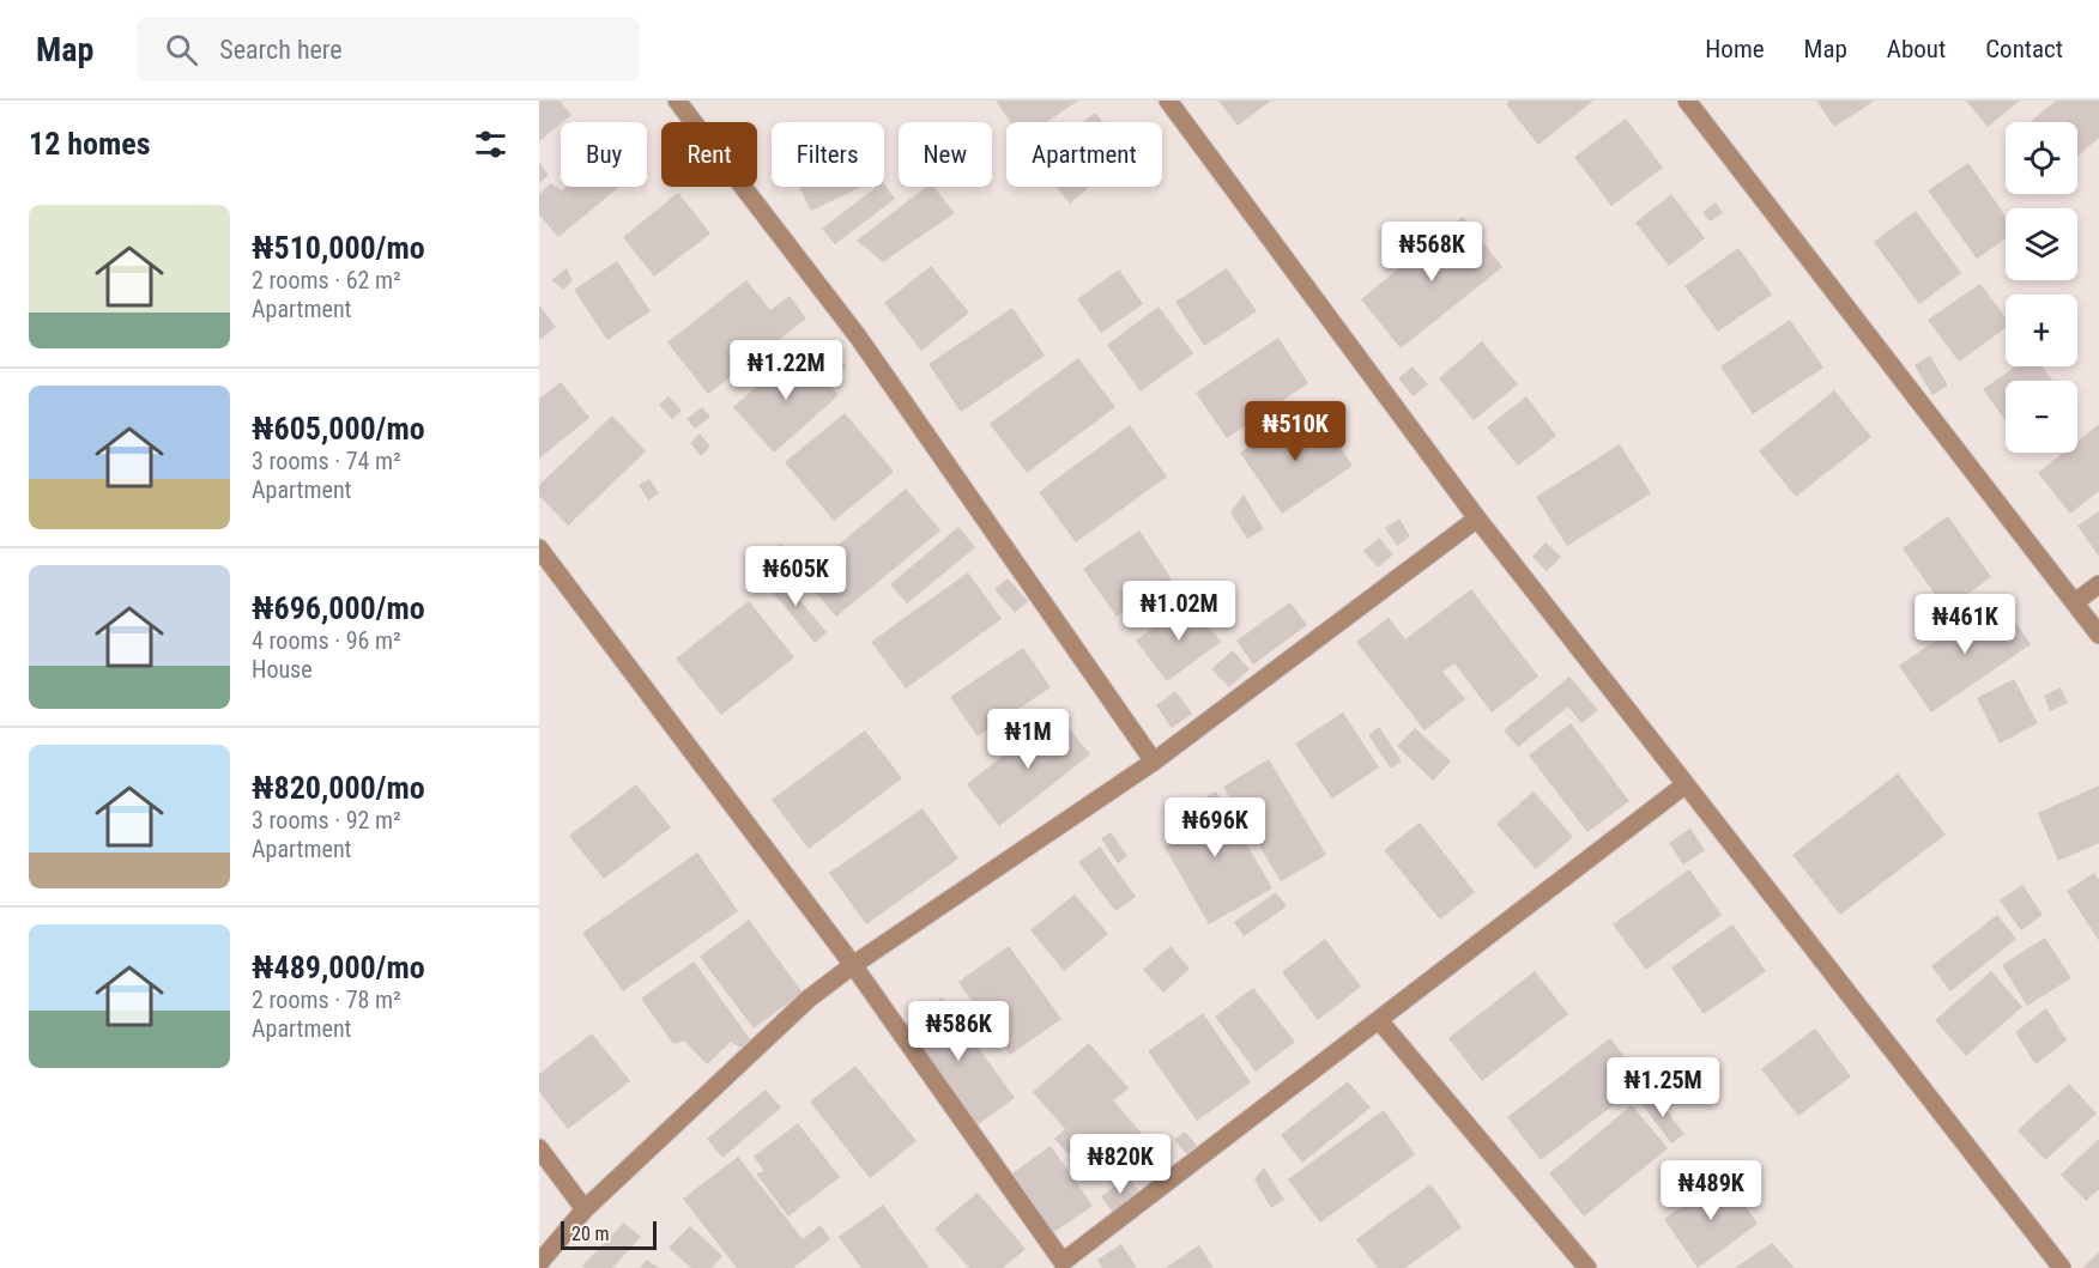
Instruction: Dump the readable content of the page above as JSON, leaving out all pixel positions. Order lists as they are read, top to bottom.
{
  "scale_bar": "20 m",
  "page": {
    "header": "Map",
    "search": "Search here",
    "nav": [
      "Home",
      "Map",
      "About",
      "Contact"
    ],
    "heading": "12 homes",
    "map_buttons": ["+", "−"],
    "chip": [
      "Buy",
      "Rent",
      "Filters",
      "New",
      "Apartment"
    ],
    "list": [
      {
        "name": "₦510,000/mo",
        "note": "2 rooms · 62 m² · Apartment"
      },
      {
        "name": "₦605,000/mo",
        "note": "3 rooms · 74 m² · Apartment"
      },
      {
        "name": "₦696,000/mo",
        "note": "4 rooms · 96 m² · House"
      },
      {
        "name": "₦820,000/mo",
        "note": "3 rooms · 92 m² · Apartment"
      },
      {
        "name": "₦489,000/mo",
        "note": "2 rooms · 78 m² · Apartment"
      }
    ],
    "price": [
      "₦568K",
      "₦1.22M",
      "₦510K",
      "₦605K",
      "₦1.02M",
      "₦461K",
      "₦1M",
      "₦696K",
      "₦586K",
      "₦1.25M",
      "₦820K",
      "₦489K"
    ],
    "scale": "20 m"
  }
}
